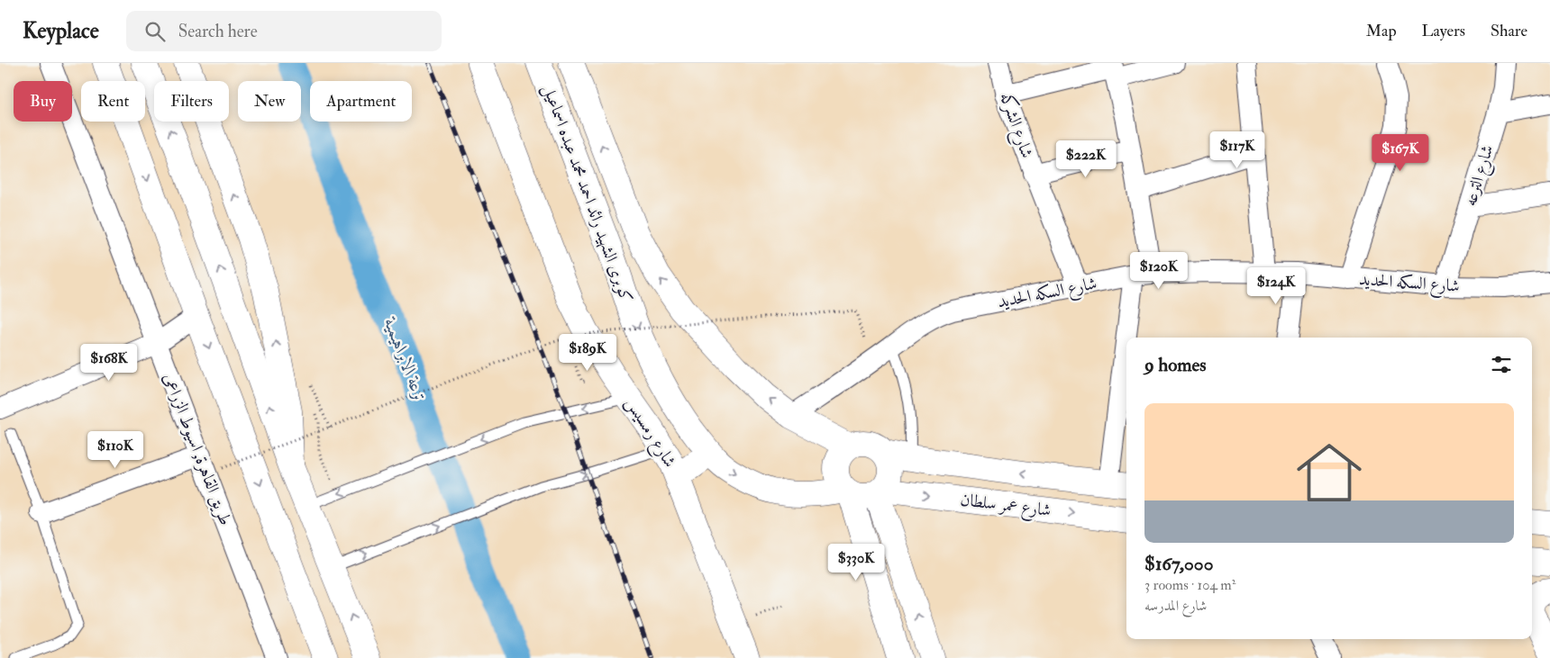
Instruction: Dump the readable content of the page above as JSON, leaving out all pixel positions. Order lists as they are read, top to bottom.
{
  "streets": {
    "main road": ["كوبرى الشهيد رائد احمد محمد عبده اسماعيل", "شارع رمسيس", "شارع عمر سلطان"],
    "street": [
      "شارع الشركه",
      "شارع الترعه",
      "شارع السكه الحديد",
      "طريق القاهرة, اسيوط الزراعى"
    ]
  },
  "crossings": [
    ["شارع الشركه", "شارع السكه الحديد"],
    ["شارع الترعه", "شارع السكه الحديد"],
    ["كوبرى الشهيد رائد احمد محمد عبده اسماعيل", "شارع السكه الحديد"],
    ["كوبرى الشهيد رائد احمد محمد عبده اسماعيل", "شارع عمر سلطان"]
  ],
  "water": ["ترعة الابراهيمية"],
  "page": {
    "header": "Keyplace",
    "search": "Search here",
    "nav": ["Map", "Layers", "Share"],
    "chip": [
      "Buy",
      "Rent",
      "Filters",
      "New",
      "Apartment"
    ],
    "price": [
      "$117K",
      "$167K",
      "$222K",
      "$120K",
      "$124K",
      "$189K",
      "$168K",
      "$110K",
      "$330K"
    ],
    "heading": "9 homes",
    "list": [
      {
        "name": "$167,000",
        "note": "3 rooms · 104 m² · شارع المدرسه"
      }
    ]
  }
}
